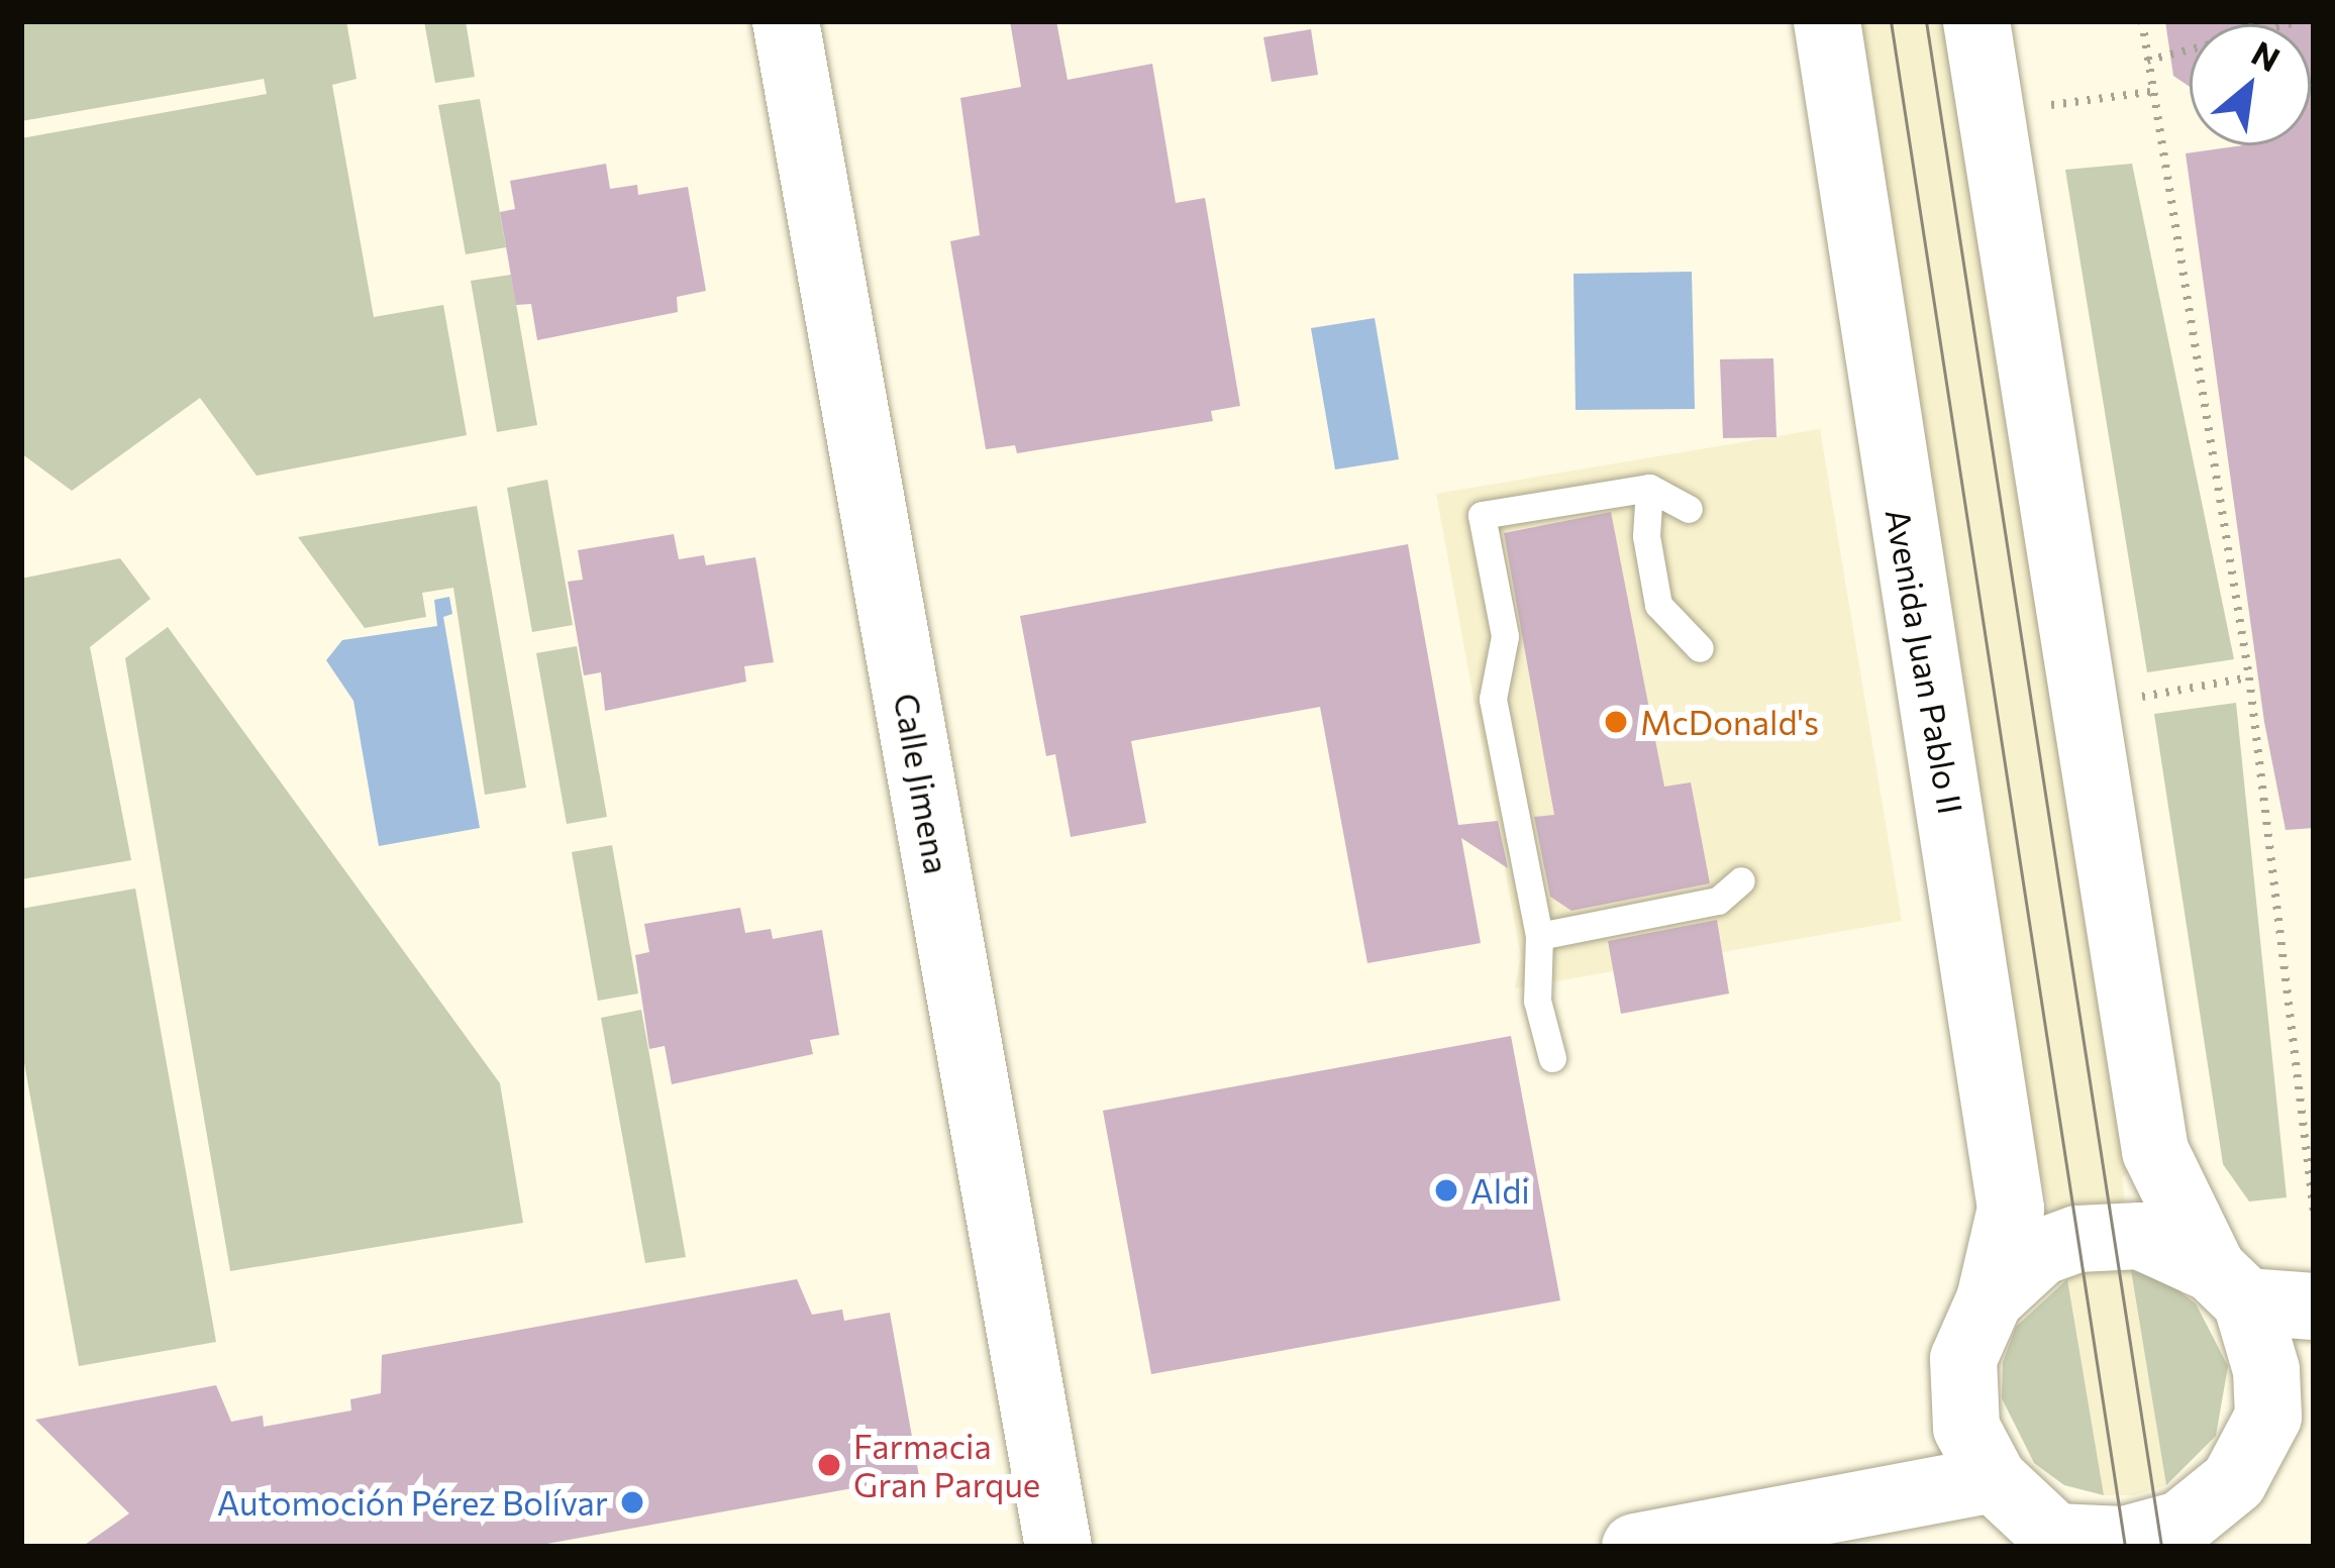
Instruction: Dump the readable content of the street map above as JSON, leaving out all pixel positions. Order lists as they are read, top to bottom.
{
  "streets": {
    "main road": ["Avenida Juan Pablo II", "Calle Jimena"]
  },
  "places": [
    "McDonald's",
    "Aldi",
    "Farmacia Gran Parque",
    "Automoción Pérez Bolívar"
  ],
  "north": "top right"
}
